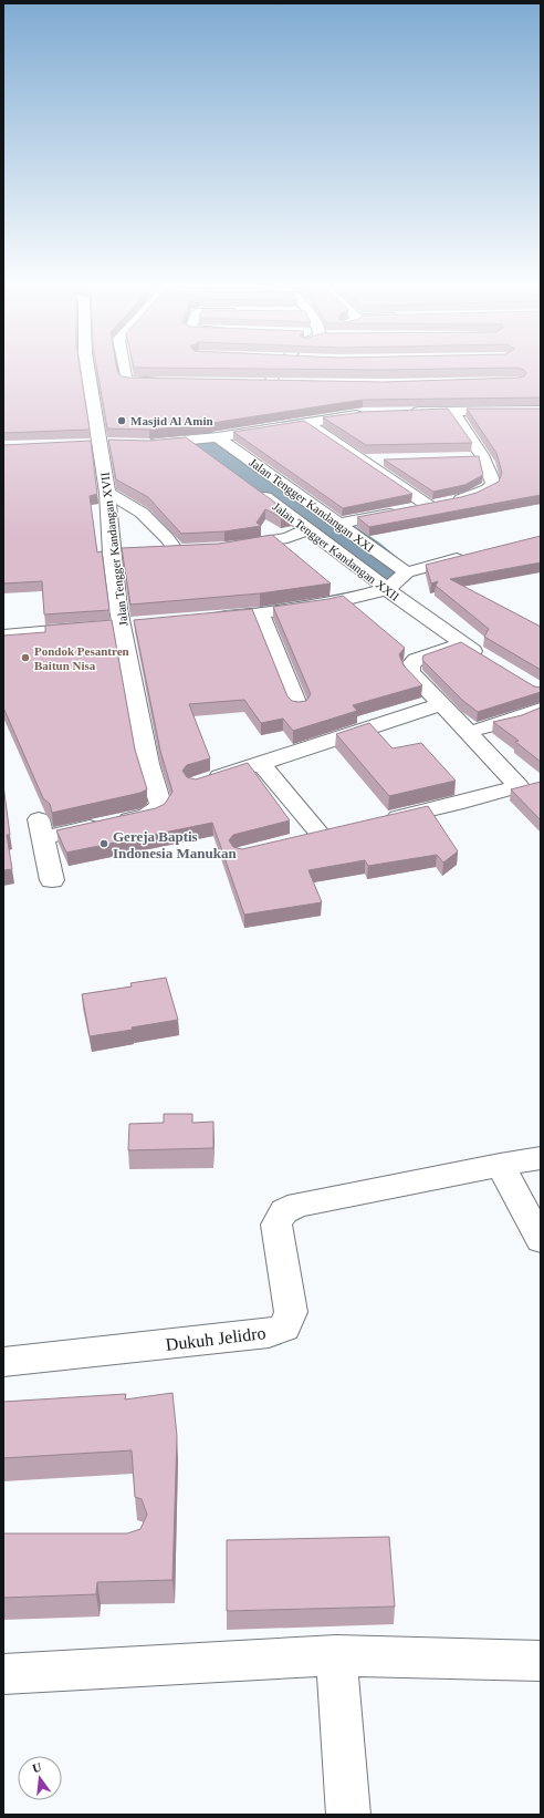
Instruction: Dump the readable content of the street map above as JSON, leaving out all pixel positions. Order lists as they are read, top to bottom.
{
  "streets": {
    "street": [
      "Jalan Tengger Kandangan XXI",
      "Jalan Tengger Kandangan XVII",
      "Jalan Tengger Kandangan XXII",
      "Dukuh Jelidro"
    ]
  },
  "places": ["Masjid Al Amin", "Pondok Pesantren Baitun Nisa", "Gereja Baptis Indonesia Manukan"],
  "north": "top"
}
